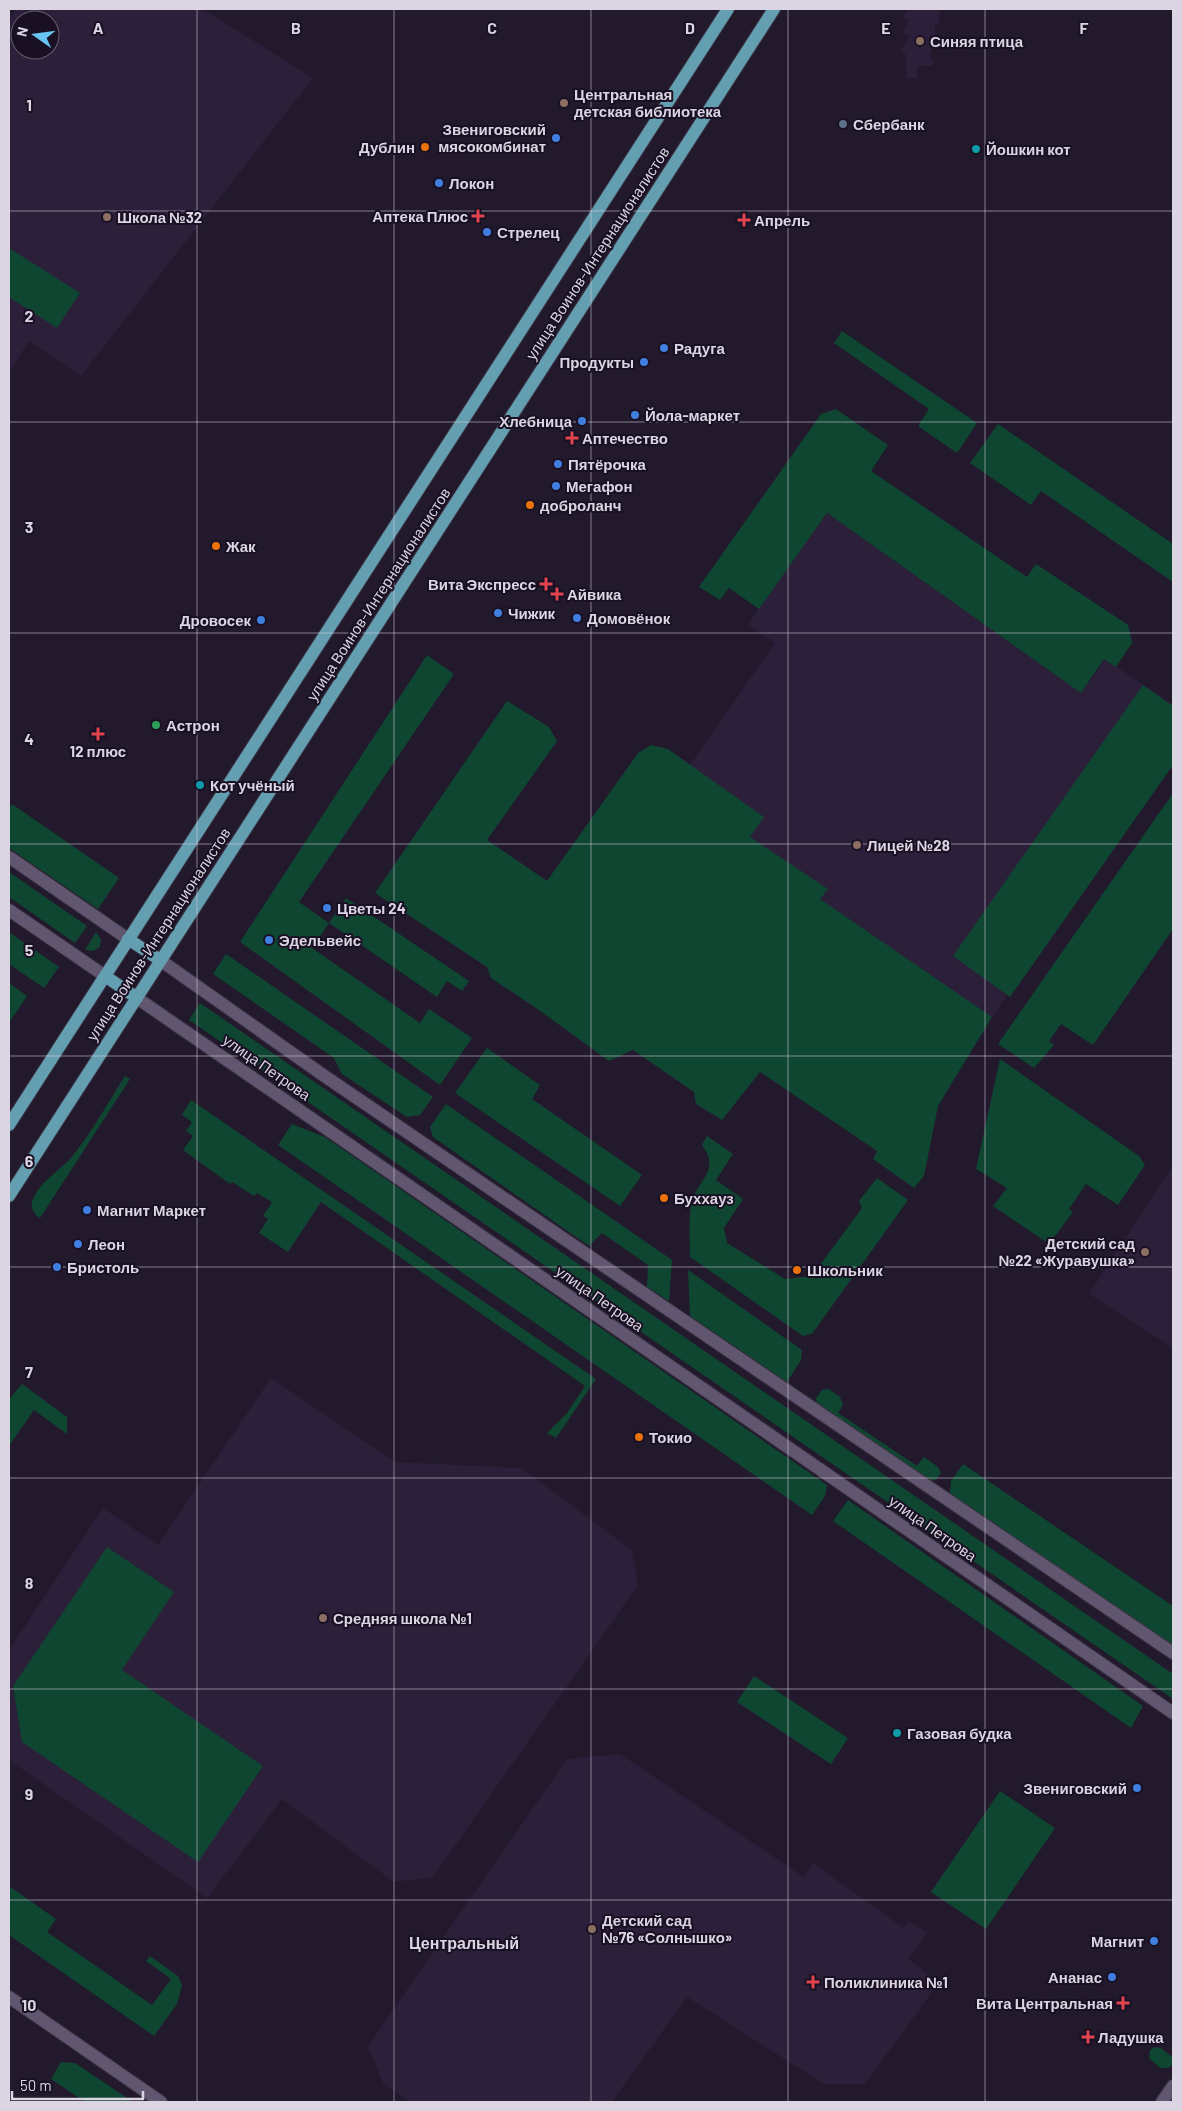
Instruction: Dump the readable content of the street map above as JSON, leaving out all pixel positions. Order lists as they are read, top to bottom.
{
  "streets": {
    "main road": ["улица Воинов-Интернационалистов", "улица Петрова"]
  },
  "crossings": [
    ["улица Воинов-Интернационалистов", "улица Петрова"]
  ],
  "districts": ["Центральный"],
  "places": {
    "other": [
      "Синяя птица",
      "Центральная детская библиотека",
      "Сбербанк",
      "Звениговский мясокомбинат",
      "Дублин",
      "Йошкин кот",
      "Локон",
      "Школа №32",
      "Стрелец",
      "Радуга",
      "Продукты",
      "Йола-маркет",
      "Хлебница",
      "Пятёрочка",
      "Мегафон",
      "доброланч",
      "Жак",
      "Чижик",
      "Домовёнок",
      "Дровосек",
      "Астрон",
      "Кот учёный",
      "Лицей №28",
      "Цветы 24",
      "Эдельвейс",
      "Буххауз",
      "Магнит Маркет",
      "Леон",
      "Детский сад №22 «Журавушка»",
      "Бристоль",
      "Школьник",
      "Токио",
      "Средняя школа №1",
      "Газовая будка",
      "Звениговский",
      "Детский сад №76 «Солнышко»",
      "Магнит",
      "Ананас"
    ],
    "health": [
      "Аптека Плюс",
      "Апрель",
      "Аптечество",
      "Вита Экспресс",
      "Айвика",
      "12 плюс",
      "Поликлиника №1",
      "Вита Центральная",
      "Ладушка"
    ]
  },
  "scale_bar": "50 m",
  "north": "left",
  "grid": {
    "columns": [
      "A",
      "B",
      "C",
      "D",
      "E",
      "F"
    ],
    "rows": [
      "1",
      "2",
      "3",
      "4",
      "5",
      "6",
      "7",
      "8",
      "9",
      "10"
    ]
  }
}
